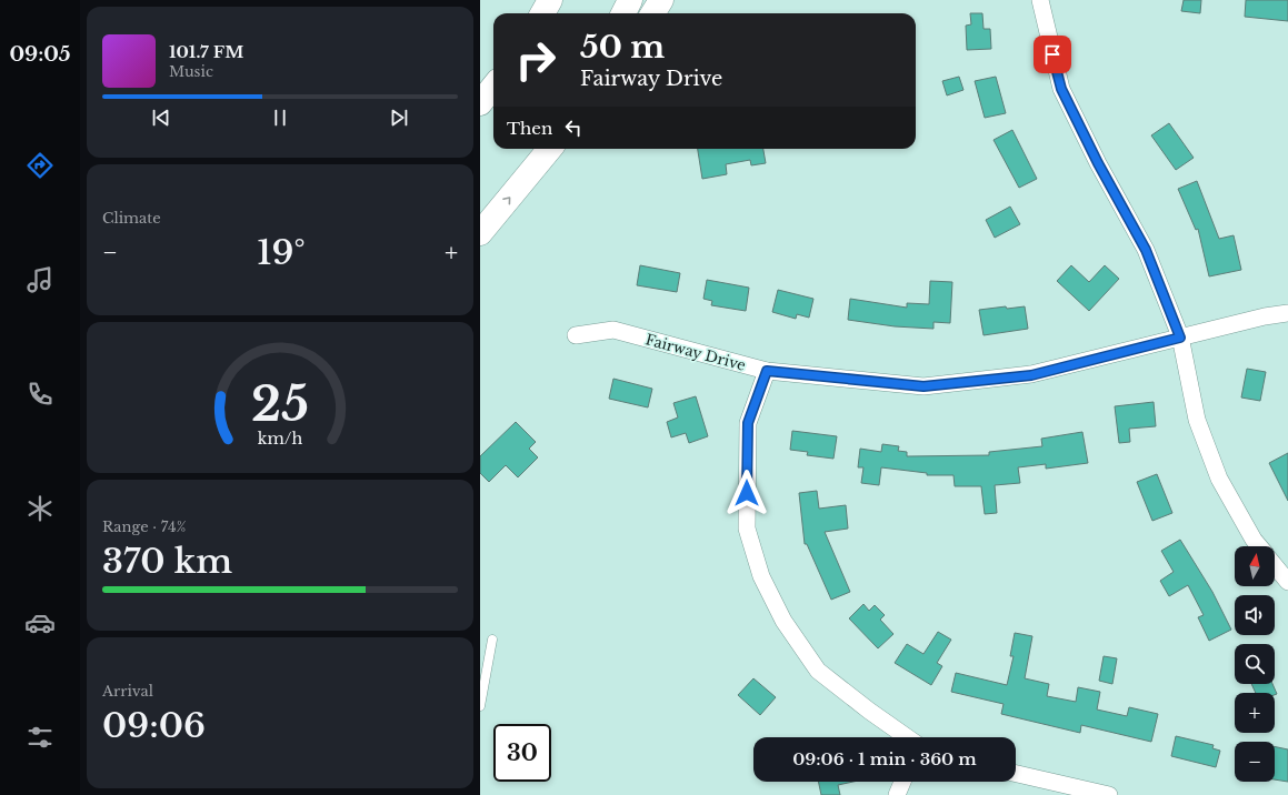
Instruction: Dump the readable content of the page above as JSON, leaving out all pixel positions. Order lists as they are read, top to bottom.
{
  "streets": {
    "street": ["Fairway Drive"]
  },
  "north": "top",
  "page": {
    "tabs": "09:05",
    "turn": ["50 m", "Fairway Drive"],
    "song": ["101.7 FM", "Music"],
    "then": "Then",
    "tile": [
      "Climate",
      ["Range · 74%", "370 km"],
      ["Arrival", "09:06"]
    ],
    "heat": ["−", "19°", "+"],
    "map_buttons": ["+", "−"],
    "limit": "30",
    "trip": "09:06 · 1 min · 360 m",
    "gauge": ["25", "km/h"]
  }
}
